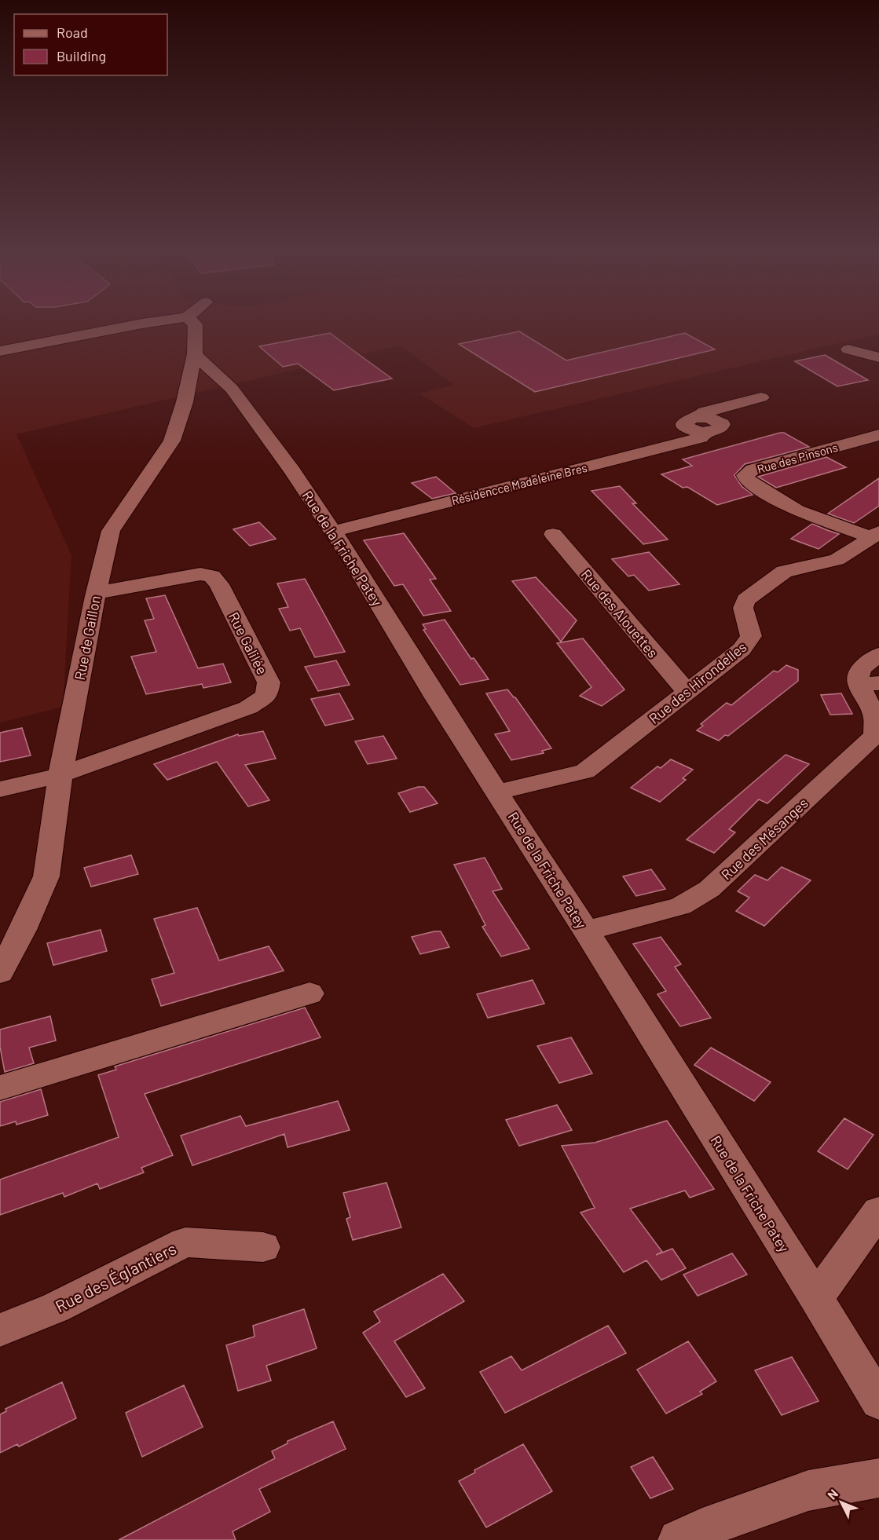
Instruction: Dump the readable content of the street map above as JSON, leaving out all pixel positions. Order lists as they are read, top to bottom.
{
  "streets": {
    "street": [
      "Rue des Pinsons",
      "Résidencce Madeleine Bres",
      "Rue de la Friche Patey",
      "Rue des Alouettes",
      "Rue de Gaillon",
      "Rue Galilée",
      "Rue des Hirondelles",
      "Rue des Mésanges",
      "Rue des Églantiers"
    ]
  },
  "crossings": [
    ["Rue des Pinsons", "Rue des Hirondelles"],
    ["Résidencce Madeleine Bres", "Rue de la Friche Patey"],
    ["Rue de la Friche Patey", "Rue de Gaillon"],
    ["Rue de la Friche Patey", "Rue des Hirondelles"],
    ["Rue de la Friche Patey", "Rue des Mésanges"],
    ["Rue des Alouettes", "Rue des Hirondelles"],
    ["Rue de Gaillon", "Rue Galilée"]
  ],
  "legend": ["Road", "Building"],
  "north": "top left"
}
